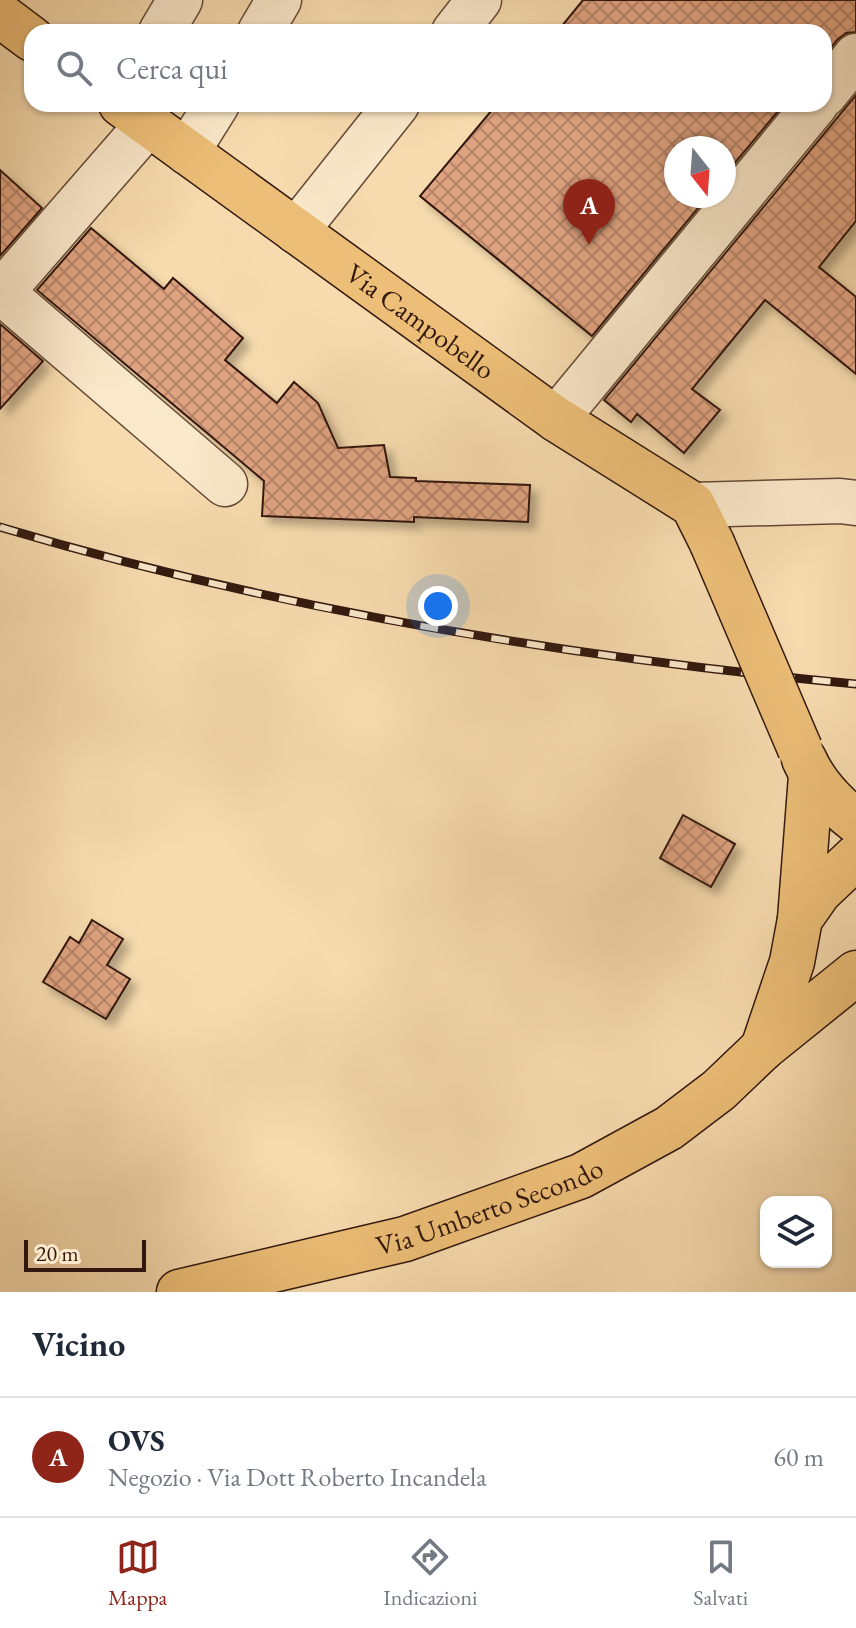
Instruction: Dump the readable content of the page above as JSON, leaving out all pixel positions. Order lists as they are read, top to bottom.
{
  "streets": {
    "main road": ["Via Campobello", "Via Umberto Secondo"]
  },
  "scale_bar": "20 m",
  "north": "bottom",
  "page": {
    "search": "Cerca qui",
    "pins": "A",
    "scale": "20 m",
    "heading": "Vicino",
    "list": [
      {
        "mark": "A",
        "name": "OVS",
        "note": "Negozio · Via Dott Roberto Incandela",
        "value": "60 m"
      }
    ],
    "nav": ["Mappa", "Indicazioni", "Salvati"]
  }
}
